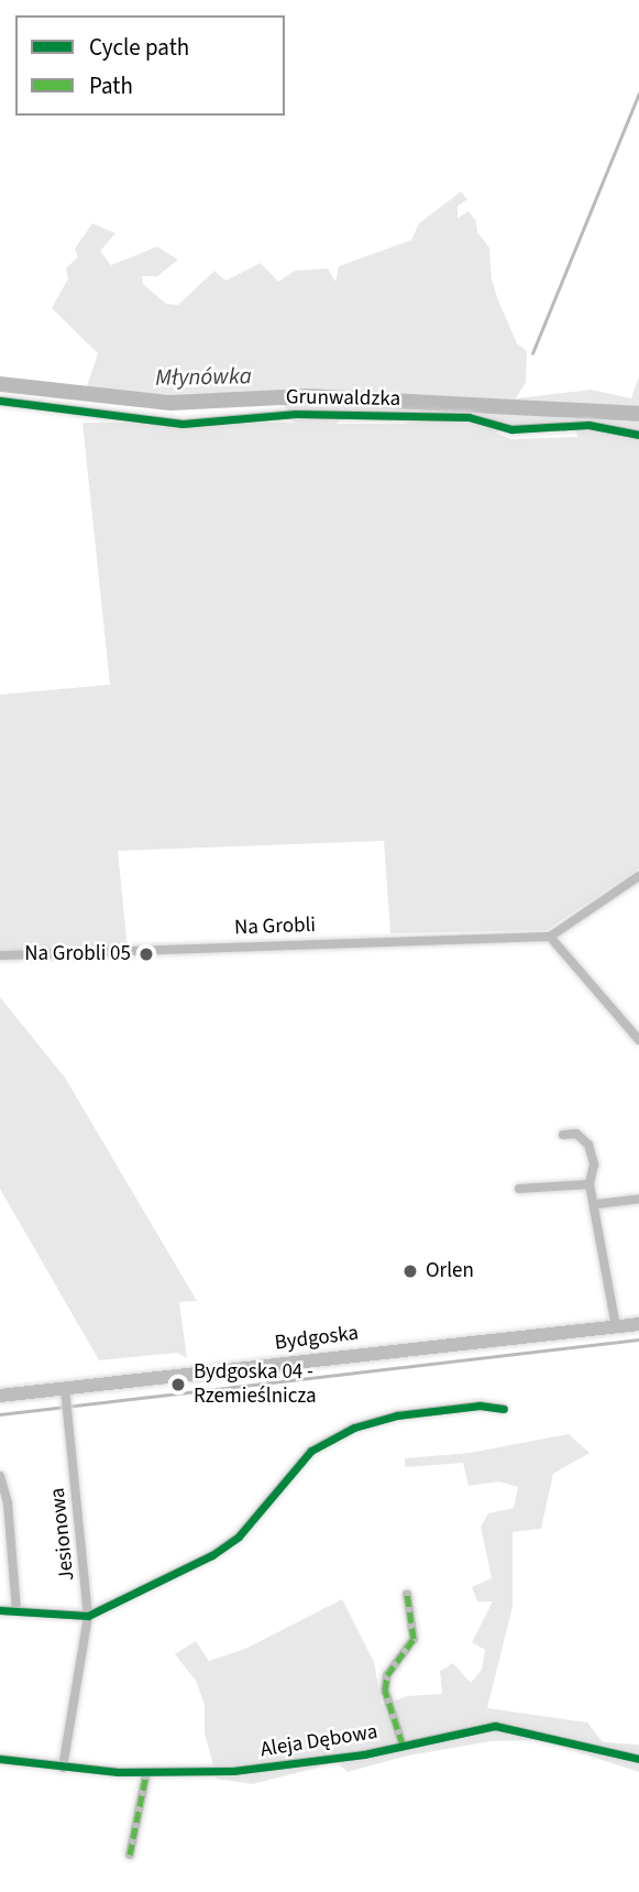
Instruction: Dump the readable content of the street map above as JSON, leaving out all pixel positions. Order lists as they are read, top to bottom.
{
  "streets": {
    "main road": ["Bydgoska"],
    "street": [
      "Grunwaldzka",
      "Na Grobli",
      "Jesionowa",
      "Aleja Dębowa"
    ]
  },
  "crossings": [
    ["Bydgoska", "Jesionowa"],
    ["Jesionowa", "Aleja Dębowa"]
  ],
  "water": ["Młynówka"],
  "places": ["Na Grobli 05", "Orlen", "Bydgoska 04 - Rzemieślnicza"],
  "legend": ["Cycle path", "Path"]
}
